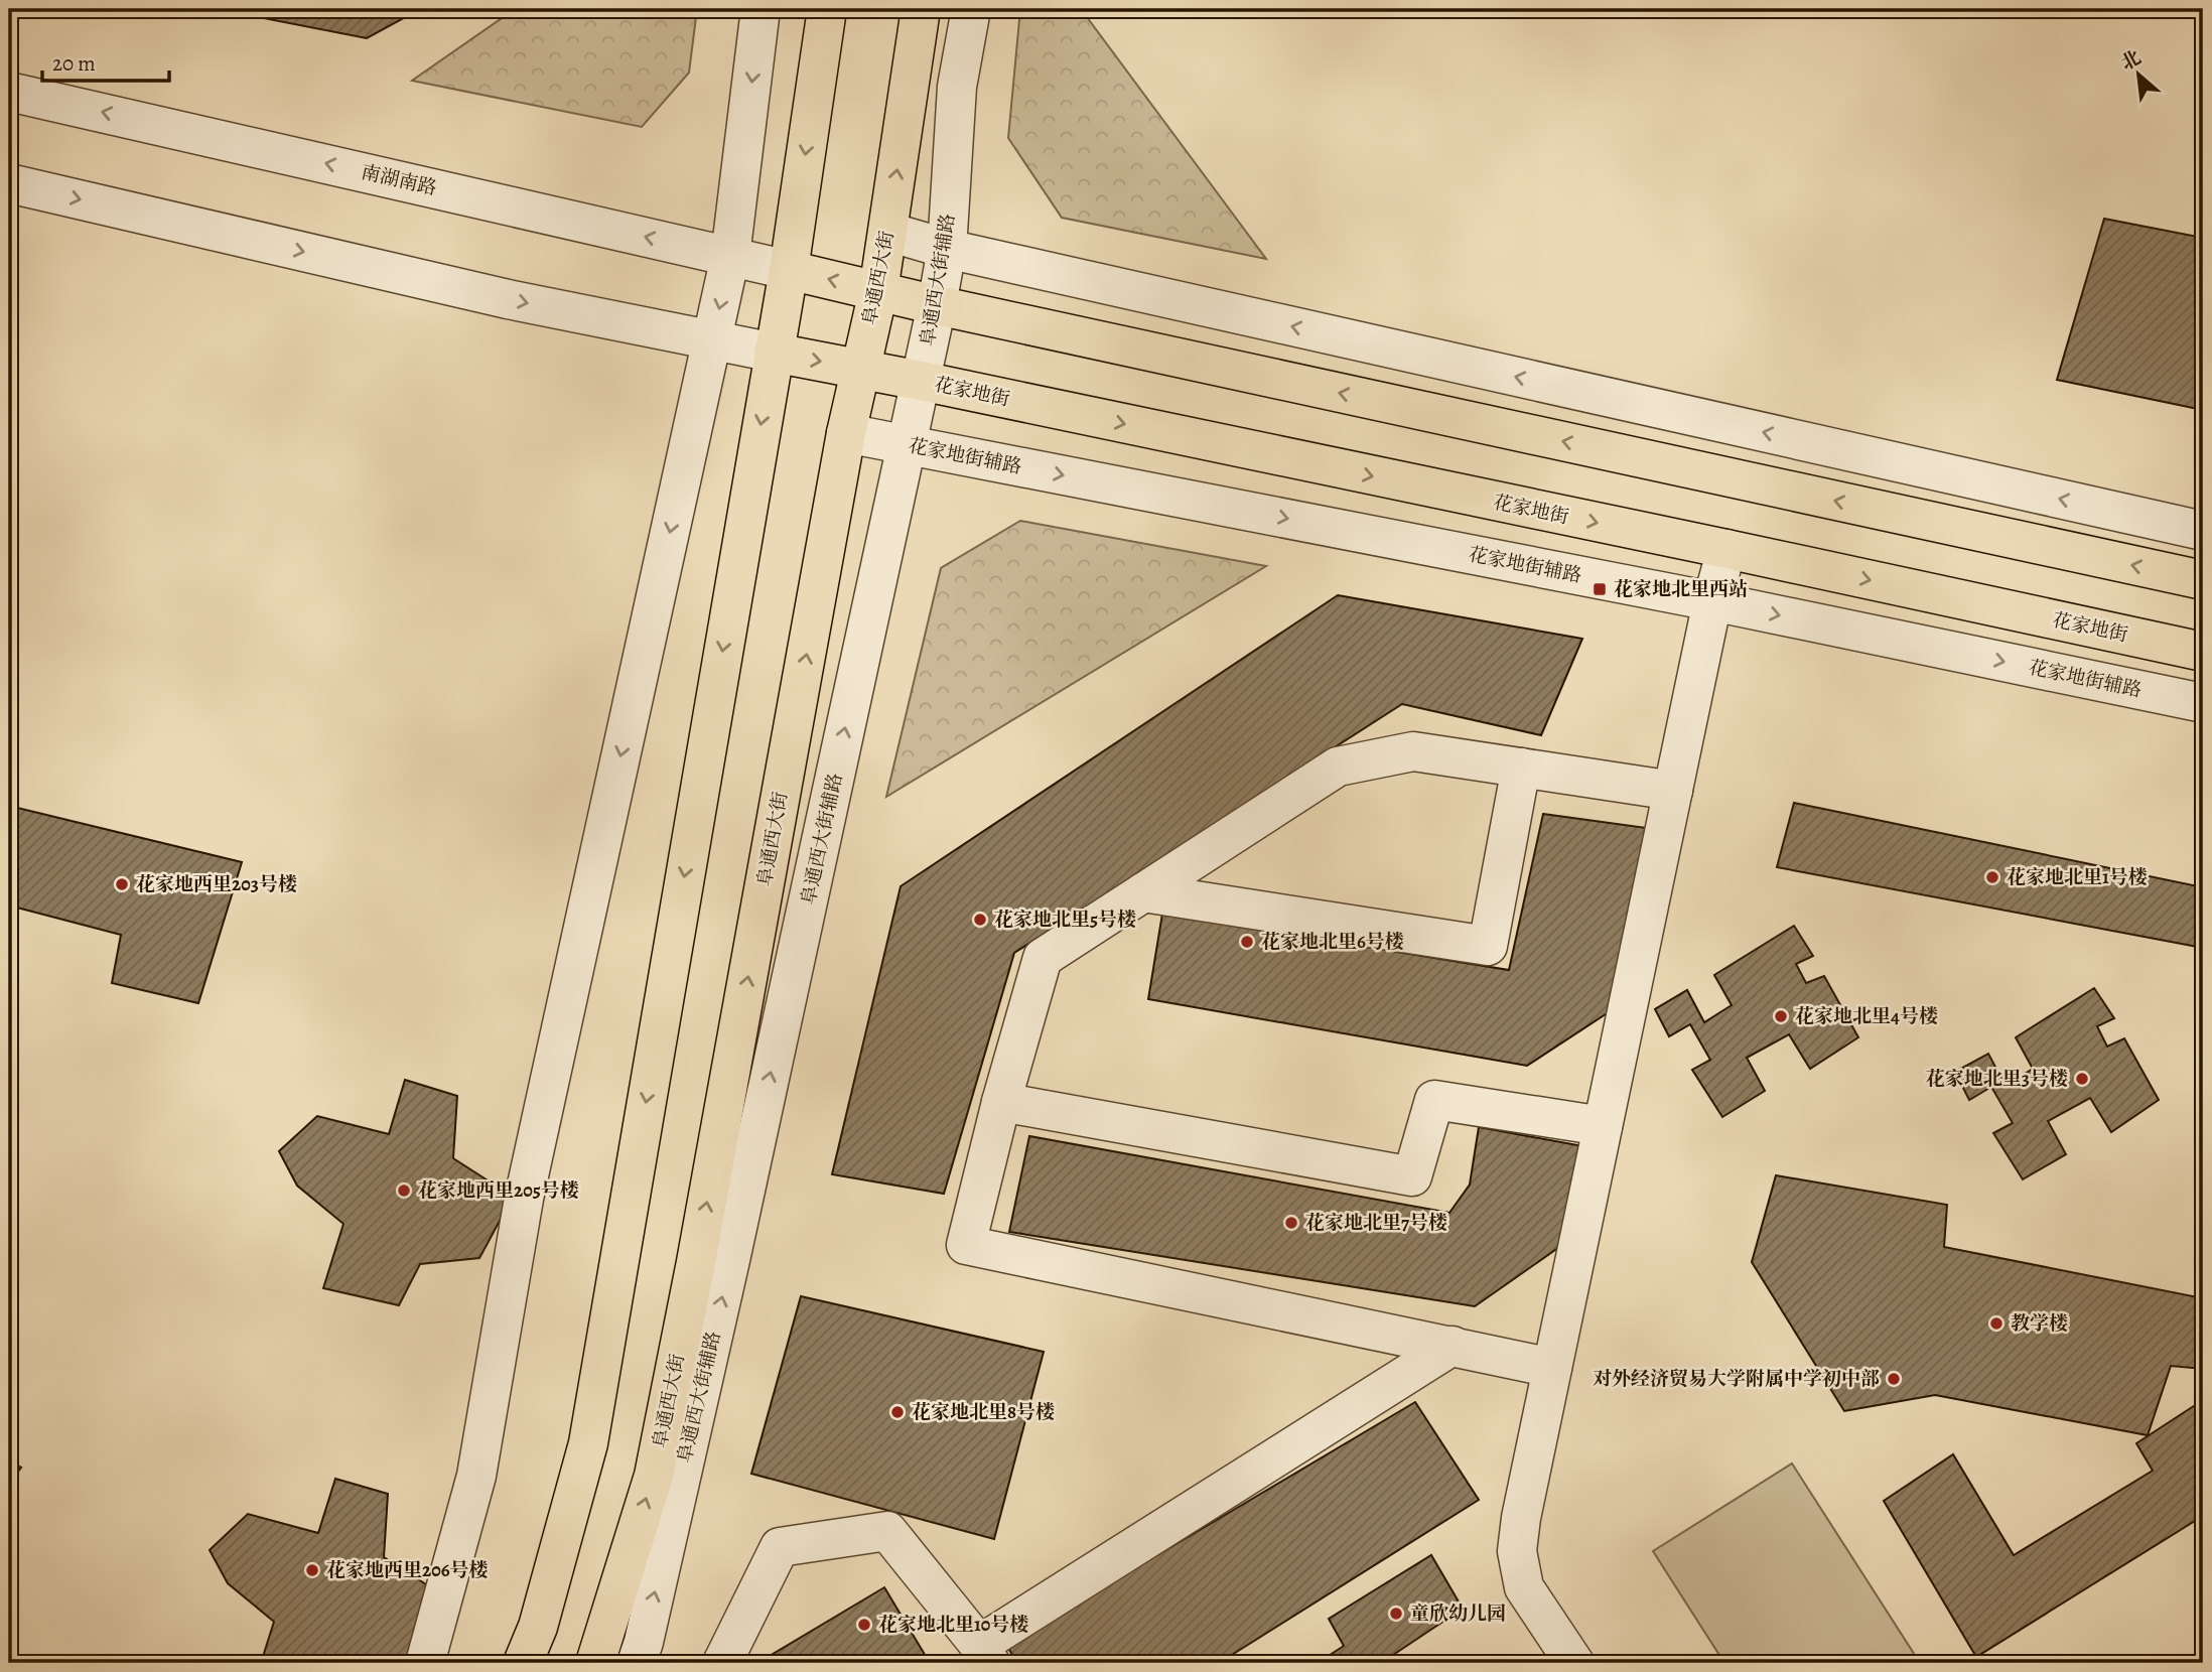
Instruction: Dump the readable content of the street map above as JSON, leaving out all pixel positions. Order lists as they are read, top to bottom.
{
  "streets": {
    "main road": ["阜通西大街", "花家地街"],
    "street": ["南湖南路", "阜通西大街辅路", "花家地街辅路"]
  },
  "crossings": [
    ["阜通西大街", "花家地街"],
    ["阜通西大街", "花家地街辅路"],
    ["阜通西大街辅路", "花家地街"],
    ["阜通西大街辅路", "花家地街辅路"]
  ],
  "places": {
    "transit": ["花家地北里西站"],
    "other": [
      "花家地北里1号楼",
      "花家地西里203号楼",
      "花家地北里5号楼",
      "花家地北里6号楼",
      "花家地北里4号楼",
      "花家地北里3号楼",
      "花家地西里205号楼",
      "花家地北里7号楼",
      "教学楼",
      "对外经济贸易大学附属中学初中部",
      "花家地北里8号楼",
      "花家地西里206号楼",
      "童欣幼儿园",
      "花家地北里10号楼"
    ]
  },
  "scale_bar": "20 m",
  "north": "top left"
}
